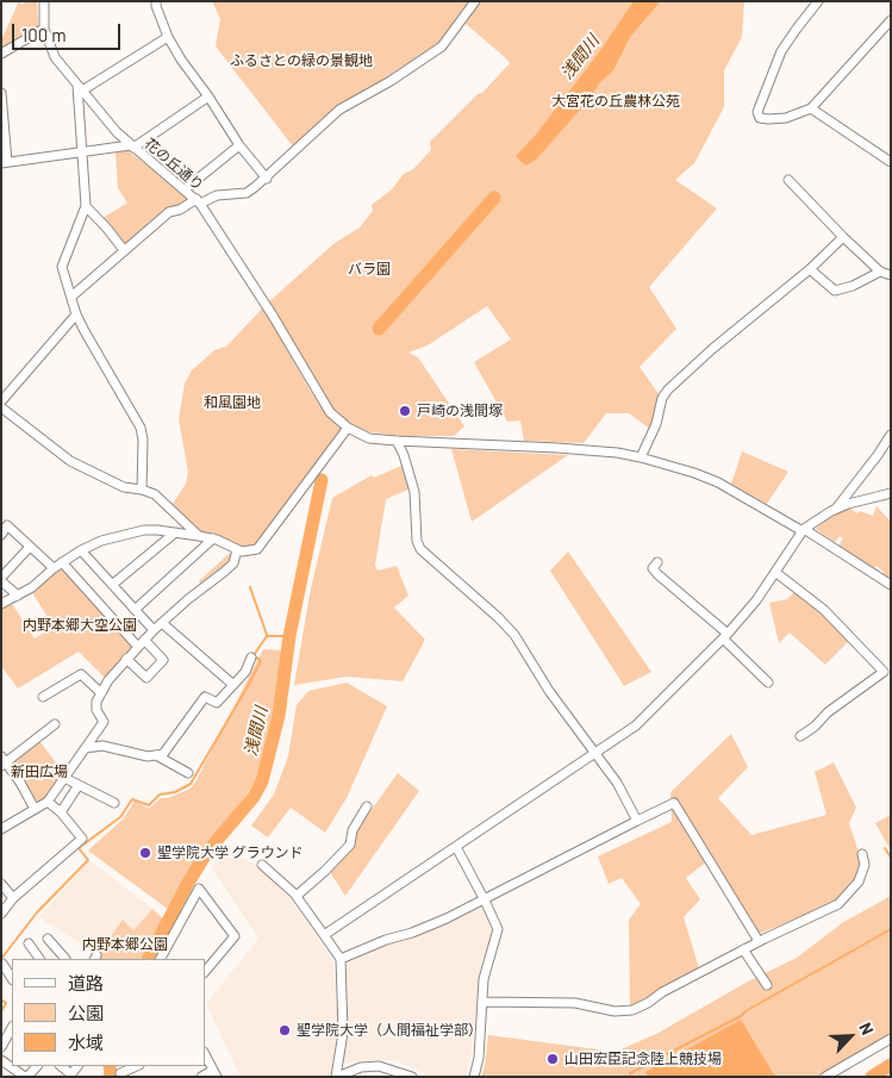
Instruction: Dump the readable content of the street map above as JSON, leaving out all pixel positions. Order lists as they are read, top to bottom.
{
  "streets": {
    "street": ["花の丘通り"]
  },
  "water": ["浅間川"],
  "parks": [
    "ふるさとの緑の景観地",
    "大宮花の丘農林公苑",
    "バラ園",
    "和風園地",
    "内野本郷大空公園",
    "新田広場",
    "内野本郷公園"
  ],
  "places": [
    "戸崎の浅間塚",
    "聖学院大学 グラウンド",
    "聖学院大学（人間福祉学部）",
    "山田宏臣記念陸上競技場"
  ],
  "legend": ["道路", "公園", "水域"],
  "scale_bar": "100 m",
  "north": "top right"
}
